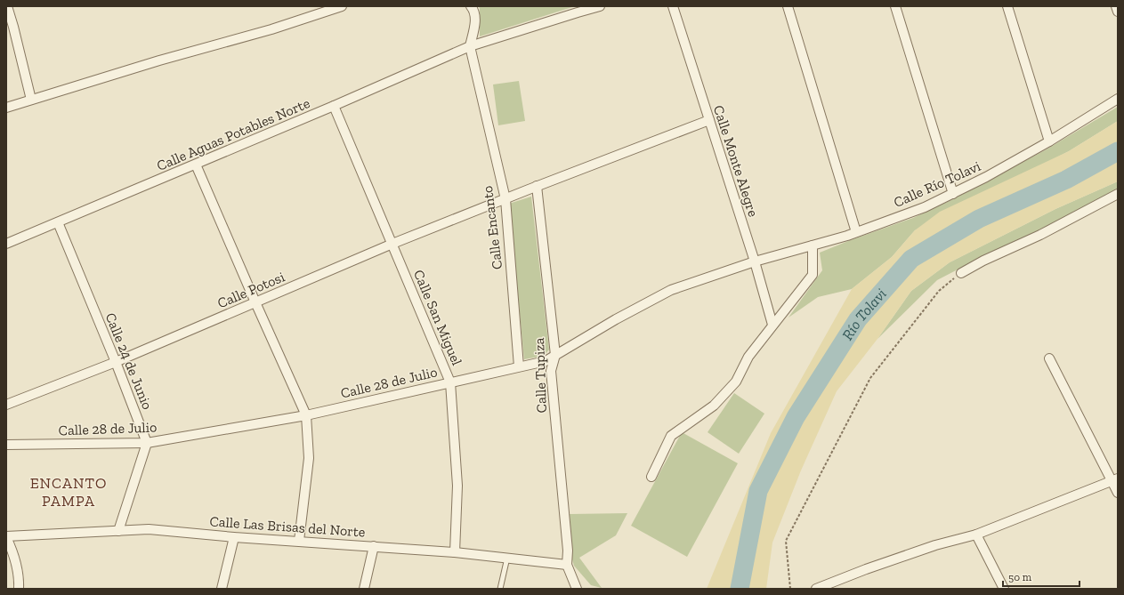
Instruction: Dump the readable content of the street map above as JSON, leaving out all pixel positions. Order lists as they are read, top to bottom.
{
  "streets": {
    "street": [
      "Calle Aguas Potables Norte",
      "Calle Monte Alegre",
      "Calle Río Tolavi",
      "Calle Encanto",
      "Calle Potosi",
      "Calle San Miguel",
      "Calle 24 de Junio",
      "Calle Tupiza",
      "Calle 28 de Julio",
      "Calle Las Brisas del Norte"
    ]
  },
  "crossings": [
    ["Calle Aguas Potables Norte", "Calle Encanto"],
    ["Calle Aguas Potables Norte", "Calle San Miguel"],
    ["Calle Aguas Potables Norte", "Calle 24 de Junio"],
    ["Calle Monte Alegre", "Calle Río Tolavi"],
    ["Calle Monte Alegre", "Calle Potosi"],
    ["Calle Monte Alegre", "Calle 28 de Julio"],
    ["Calle Río Tolavi", "Calle 28 de Julio"],
    ["Calle Encanto", "Calle Potosi"],
    ["Calle Encanto", "Calle 28 de Julio"],
    ["Calle Potosi", "Calle San Miguel"],
    ["Calle Potosi", "Calle 24 de Junio"],
    ["Calle Potosi", "Calle Tupiza"],
    ["Calle San Miguel", "Calle 28 de Julio"],
    ["Calle San Miguel", "Calle Las Brisas del Norte"],
    ["Calle 24 de Junio", "Calle 28 de Julio"],
    ["Calle Tupiza", "Calle 28 de Julio"],
    ["Calle Tupiza", "Calle Las Brisas del Norte"]
  ],
  "districts": ["ENCANTO PAMPA"],
  "water": ["Río Tolavi"],
  "scale_bar": "50 m"
}
